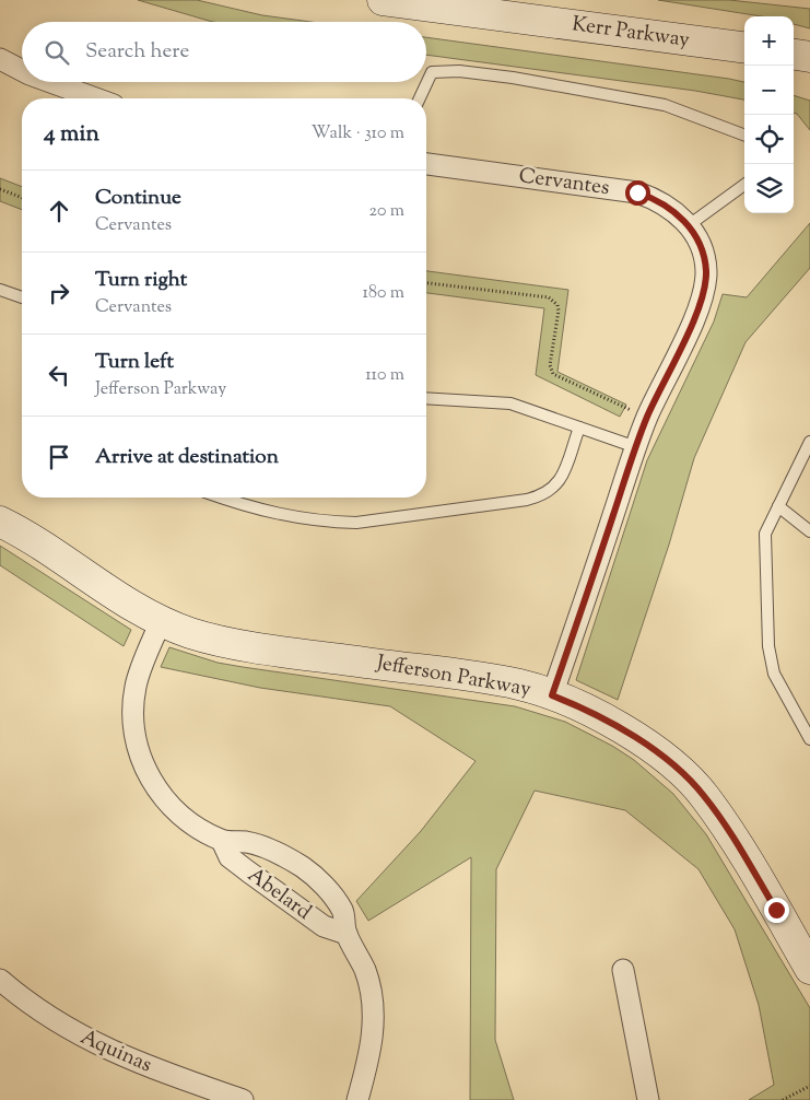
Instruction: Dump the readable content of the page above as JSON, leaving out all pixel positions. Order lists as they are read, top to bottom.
{
  "streets": {
    "street": [
      "Kerr Parkway",
      "Cervantes",
      "Jefferson Parkway",
      "Abelard",
      "Aquinas"
    ]
  },
  "crossings": [
    ["Cervantes", "Jefferson Parkway"],
    ["Jefferson Parkway", "Abelard"]
  ],
  "page": {
    "map_buttons": ["+", "−"],
    "search": "Search here",
    "heading": ["4 min", "Walk · 310 m"],
    "list": [
      ["Continue", "Cervantes", "20 m"],
      ["Turn right", "Cervantes", "180 m"],
      ["Turn left", "Jefferson Parkway", "110 m"],
      "Arrive at destination"
    ]
  }
}
